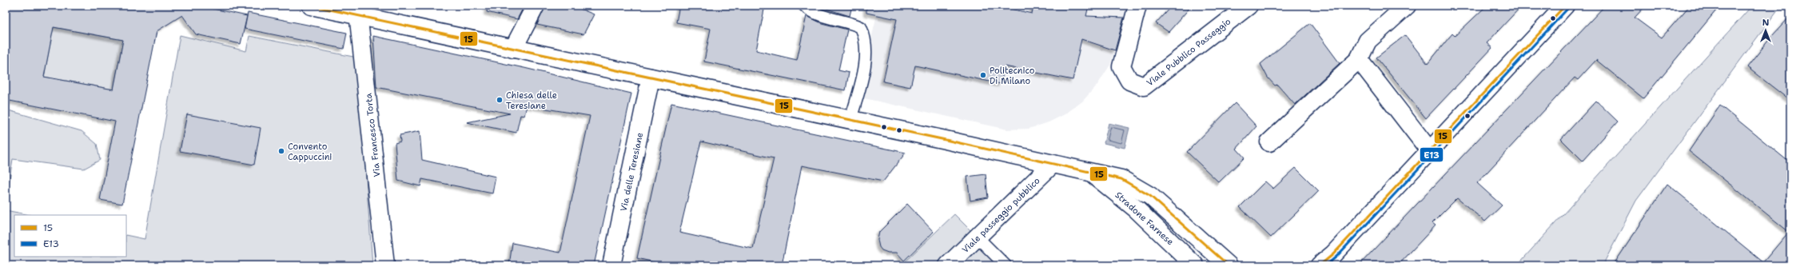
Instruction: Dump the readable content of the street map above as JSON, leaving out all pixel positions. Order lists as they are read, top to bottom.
{
  "streets": {
    "street": [
      "Viale Pubblico Passeggio",
      "Via Francesco Torta",
      "Via delle Teresiane",
      "Viale passeggio pubblico",
      "Stradone Farnese"
    ]
  },
  "crossings": [
    ["Via Francesco Torta", "Stradone Farnese"],
    ["Via delle Teresiane", "Stradone Farnese"],
    ["Viale passeggio pubblico", "Stradone Farnese"]
  ],
  "places": ["Politecnico Di Milano", "Chiesa delle Teresiane", "Convento Cappuccini"],
  "lines": ["transit line 15", "transit line E13"],
  "legend": ["15", "E13"],
  "north": "top"
}
